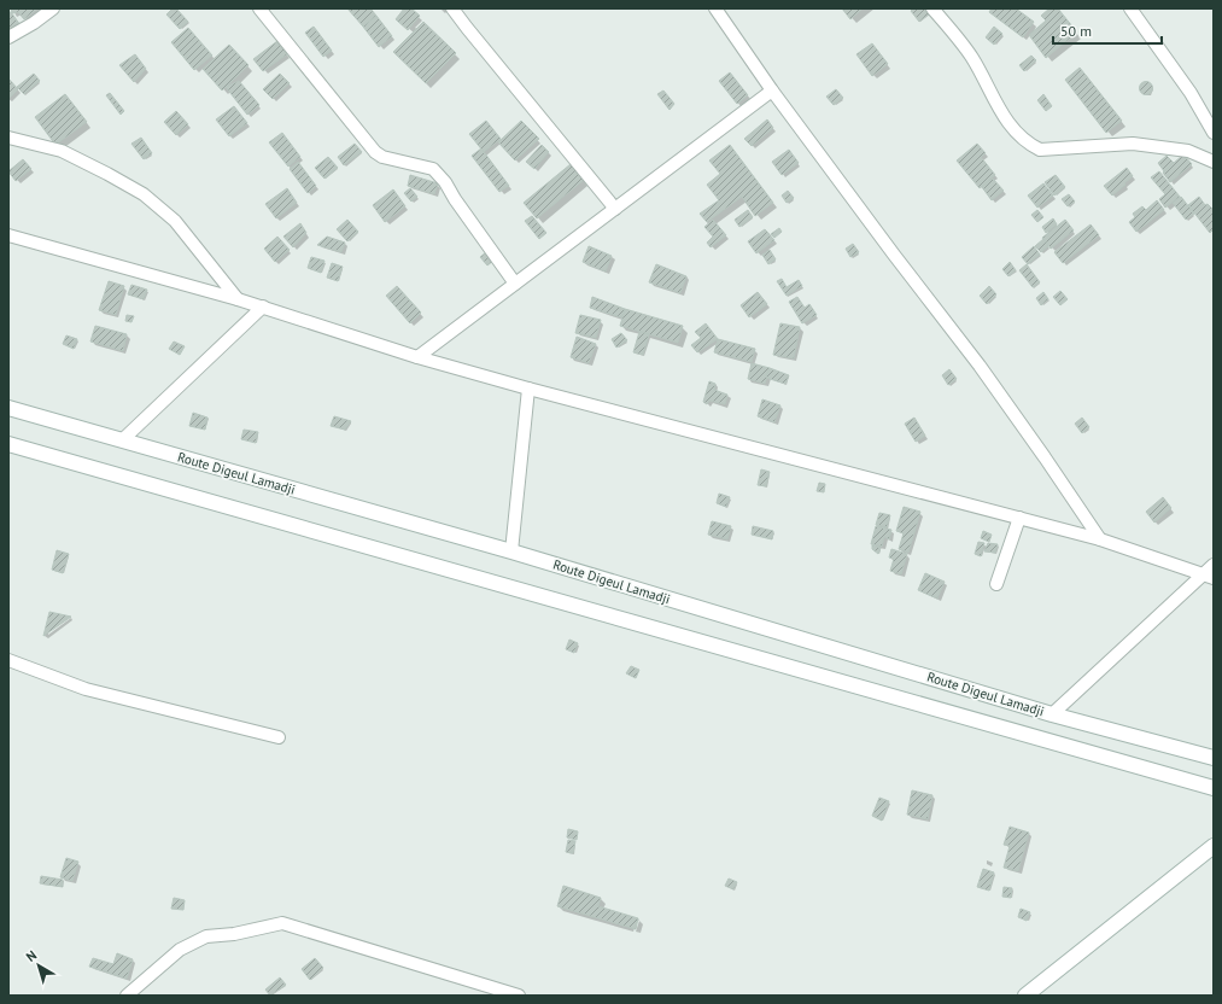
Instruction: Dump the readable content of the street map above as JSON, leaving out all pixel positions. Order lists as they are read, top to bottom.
{
  "streets": {
    "main road": ["Route Digeul Lamadji"]
  },
  "scale_bar": "50 m",
  "north": "top left"
}
